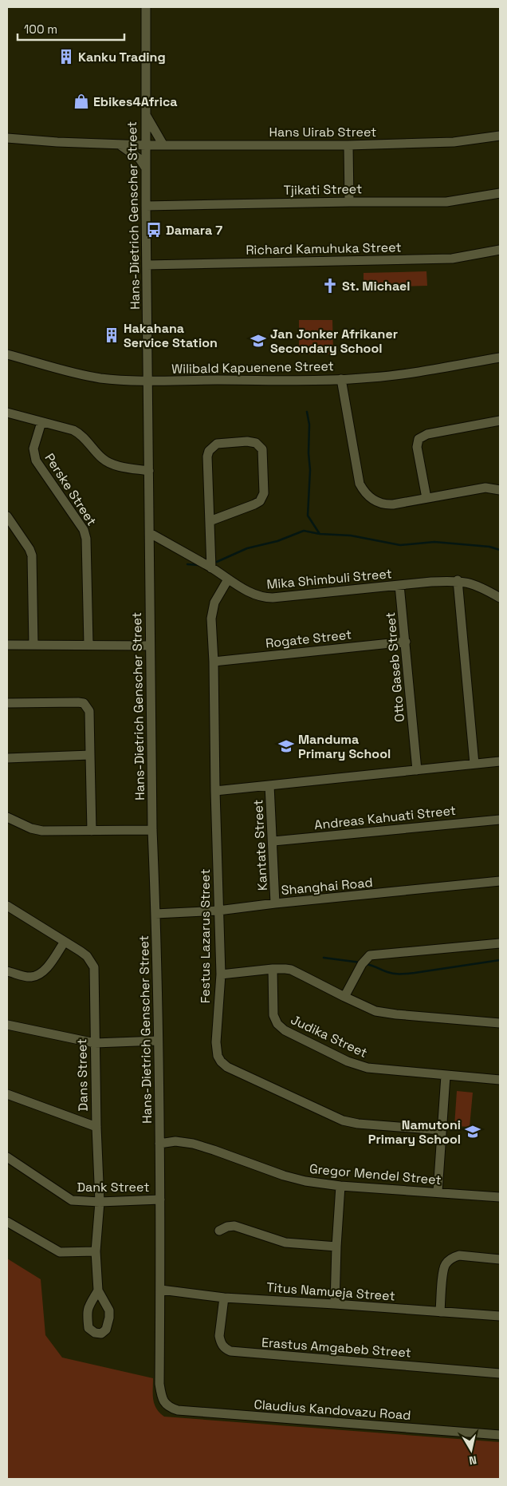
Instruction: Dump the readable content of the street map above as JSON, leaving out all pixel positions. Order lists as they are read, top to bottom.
{
  "streets": {
    "street": [
      "Hans Uirab Street",
      "Tjikati Street",
      "Hans-Dietrich Genscher Street",
      "Richard Kamuhuka Street",
      "Wilibald Kapuenene Street",
      "Perske Street",
      "Mika Shimbuli Street",
      "Rogate Street",
      "Otto Gaseb Street",
      "Andreas Kahuati Street",
      "Kantate Street",
      "Shanghai Road",
      "Festus Lazarus Street",
      "Judika Street",
      "Dans Street",
      "Gregor Mendel Street",
      "Dank Street",
      "Titus Namueja Street",
      "Erastus Amgabeb Street",
      "Claudius Kandovazu Road"
    ]
  },
  "crossings": [
    ["Hans Uirab Street", "Hans-Dietrich Genscher Street"],
    ["Tjikati Street", "Hans-Dietrich Genscher Street"],
    ["Hans-Dietrich Genscher Street", "Richard Kamuhuka Street"],
    ["Hans-Dietrich Genscher Street", "Wilibald Kapuenene Street"],
    ["Hans-Dietrich Genscher Street", "Mika Shimbuli Street"],
    ["Hans-Dietrich Genscher Street", "Shanghai Road"],
    ["Hans-Dietrich Genscher Street", "Gregor Mendel Street"],
    ["Hans-Dietrich Genscher Street", "Dank Street"],
    ["Hans-Dietrich Genscher Street", "Titus Namueja Street"],
    ["Hans-Dietrich Genscher Street", "Claudius Kandovazu Road"],
    ["Mika Shimbuli Street", "Otto Gaseb Street"],
    ["Mika Shimbuli Street", "Festus Lazarus Street"],
    ["Rogate Street", "Otto Gaseb Street"],
    ["Rogate Street", "Festus Lazarus Street"],
    ["Andreas Kahuati Street", "Kantate Street"],
    ["Kantate Street", "Shanghai Road"],
    ["Shanghai Road", "Festus Lazarus Street"],
    ["Dans Street", "Dank Street"],
    ["Titus Namueja Street", "Erastus Amgabeb Street"]
  ],
  "places": {
    "building": ["Kanku Trading", "Hakahana Service Station"],
    "shop": ["Ebikes4Africa"],
    "bus stop": ["Damara 7"],
    "church": ["St. Michael"],
    "school or university": ["Jan Jonker Afrikaner Secondary School", "Manduma Primary School", "Namutoni Primary School"]
  },
  "scale_bar": "100 m",
  "north": "bottom"
}
